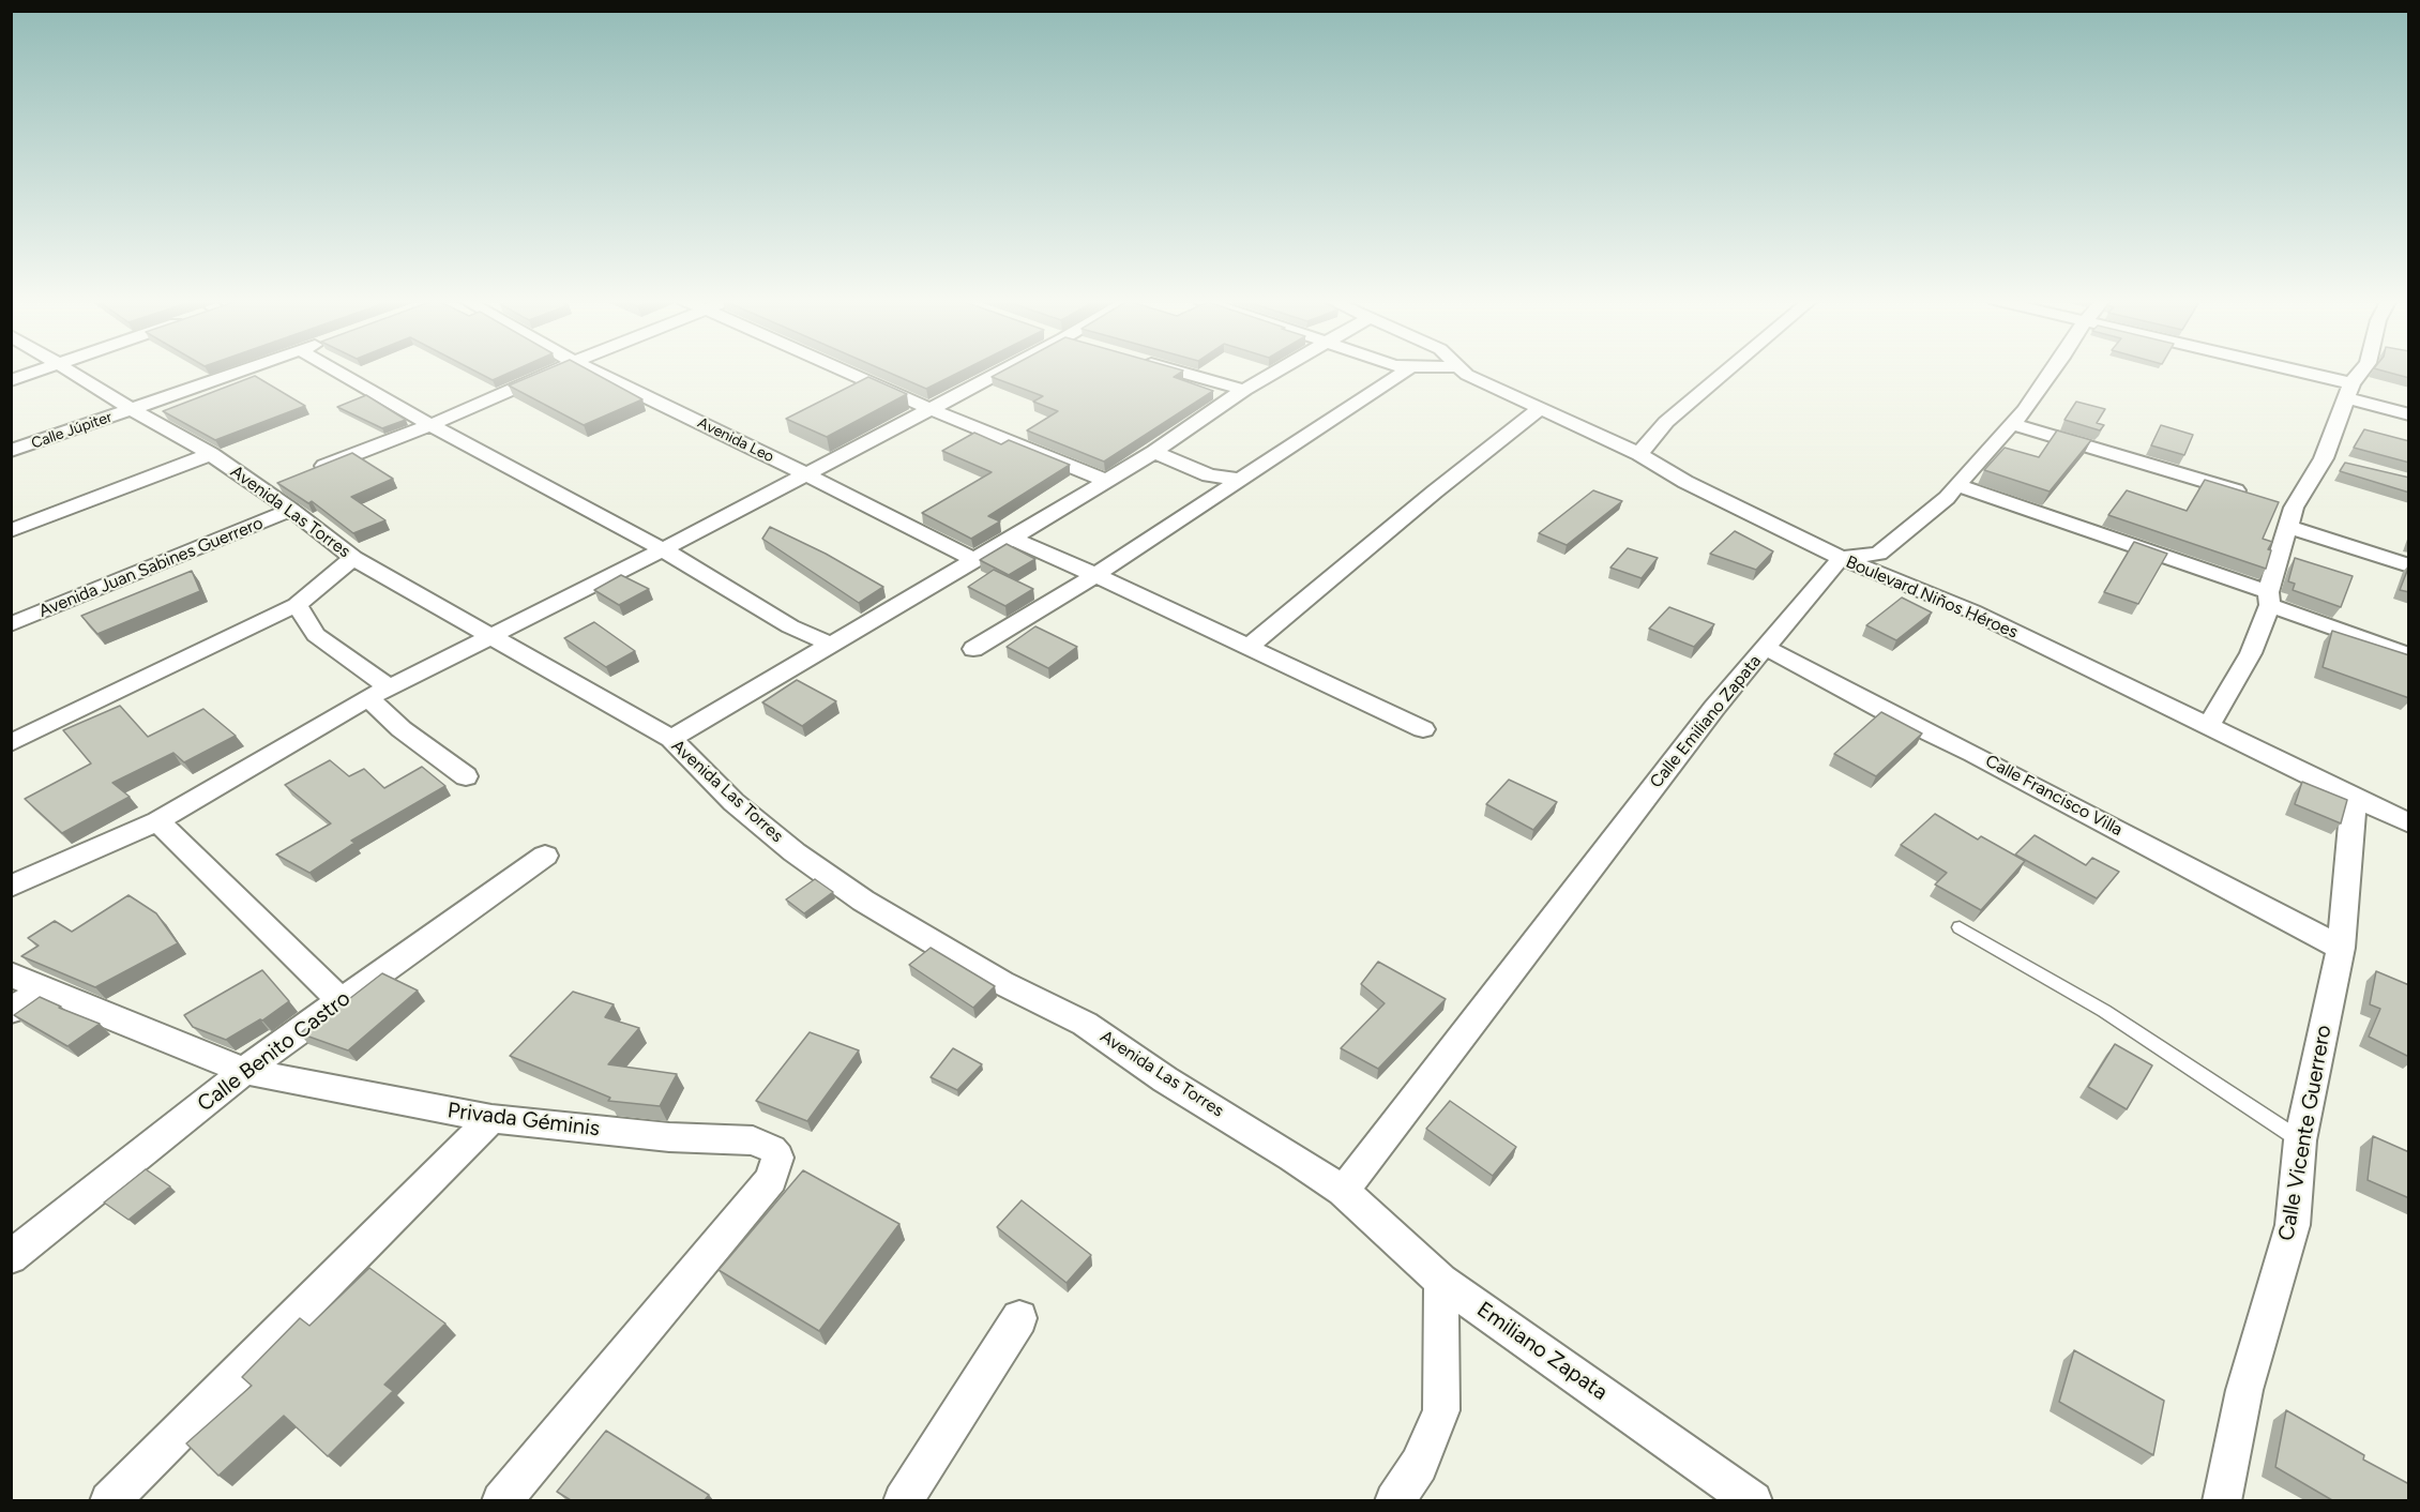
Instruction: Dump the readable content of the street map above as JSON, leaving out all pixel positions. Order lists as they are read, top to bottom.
{
  "streets": {
    "street": [
      "Calle Júpiter",
      "Avenida Leo",
      "Avenida Las Torres",
      "Avenida Juan Sabines Guerrero",
      "Boulevard Niños Héroes",
      "Calle Emiliano Zapata",
      "Calle Francisco Villa",
      "Calle Benito Castro",
      "Privada Géminis",
      "Calle Vicente Guerrero",
      "Emiliano Zapata"
    ]
  },
  "crossings": [
    ["Calle Júpiter", "Avenida Las Torres"],
    ["Avenida Las Torres", "Avenida Juan Sabines Guerrero"],
    ["Avenida Las Torres", "Calle Emiliano Zapata"],
    ["Avenida Las Torres", "Emiliano Zapata"],
    ["Boulevard Niños Héroes", "Calle Emiliano Zapata"],
    ["Boulevard Niños Héroes", "Calle Vicente Guerrero"],
    ["Calle Emiliano Zapata", "Calle Francisco Villa"],
    ["Calle Emiliano Zapata", "Emiliano Zapata"],
    ["Calle Francisco Villa", "Calle Vicente Guerrero"],
    ["Calle Benito Castro", "Privada Géminis"]
  ]
}
